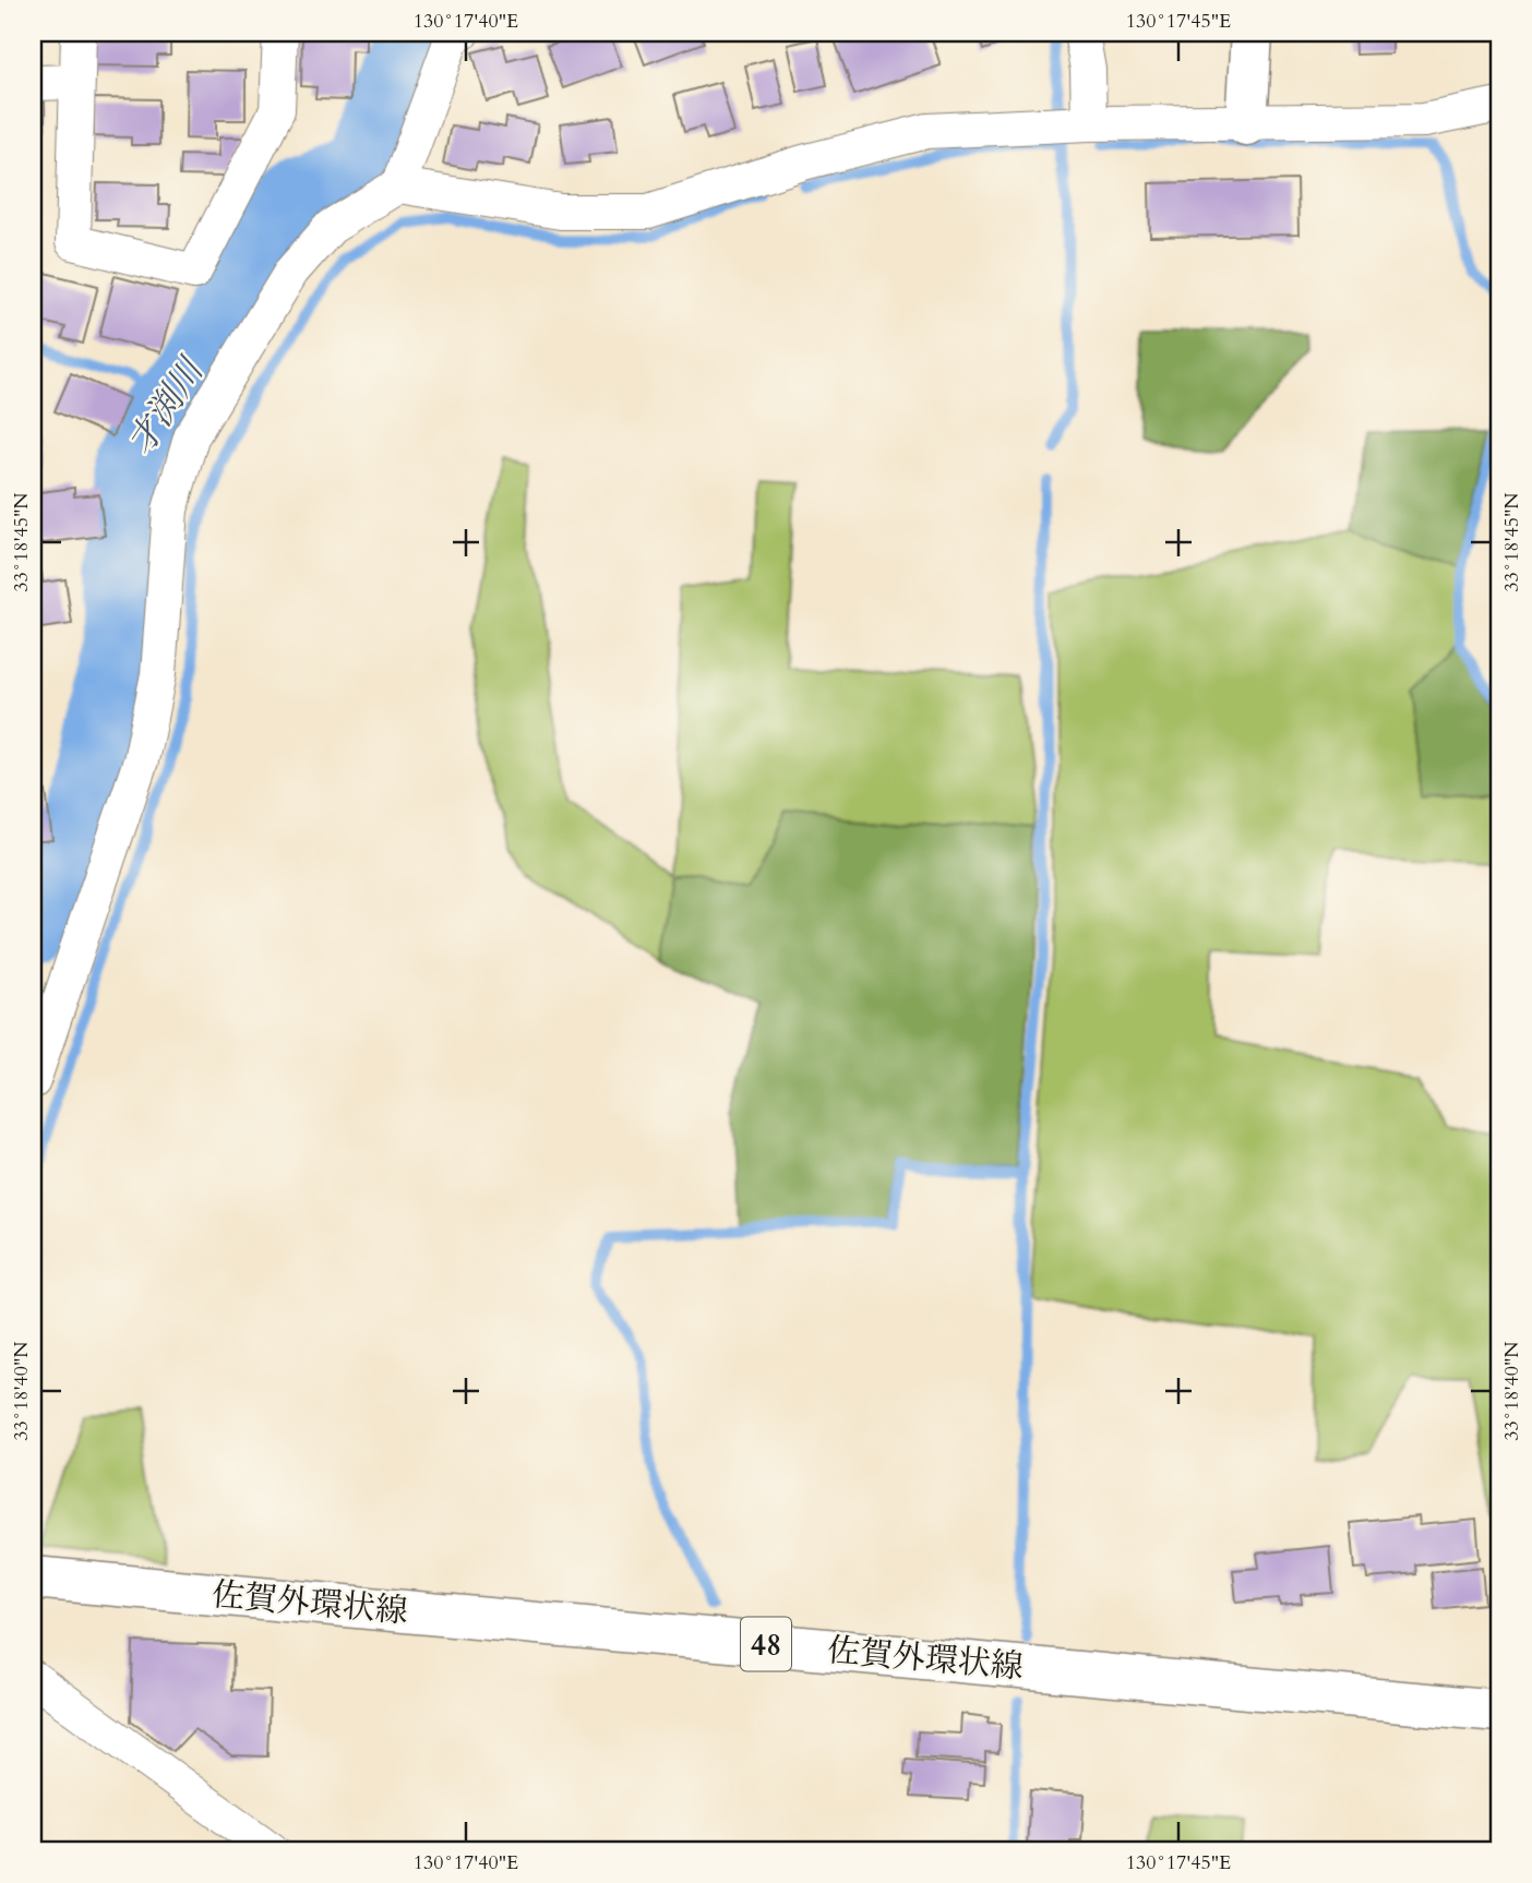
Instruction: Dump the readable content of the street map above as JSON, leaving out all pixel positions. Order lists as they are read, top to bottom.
{
  "streets": {
    "main road": ["佐賀外環状線", "48"]
  },
  "water": ["才渕川"],
  "coordinates": [
    "130°17'40\"E",
    "130°17'45\"E",
    "33°18'45\"N",
    "33°18'40\"N"
  ]
}
